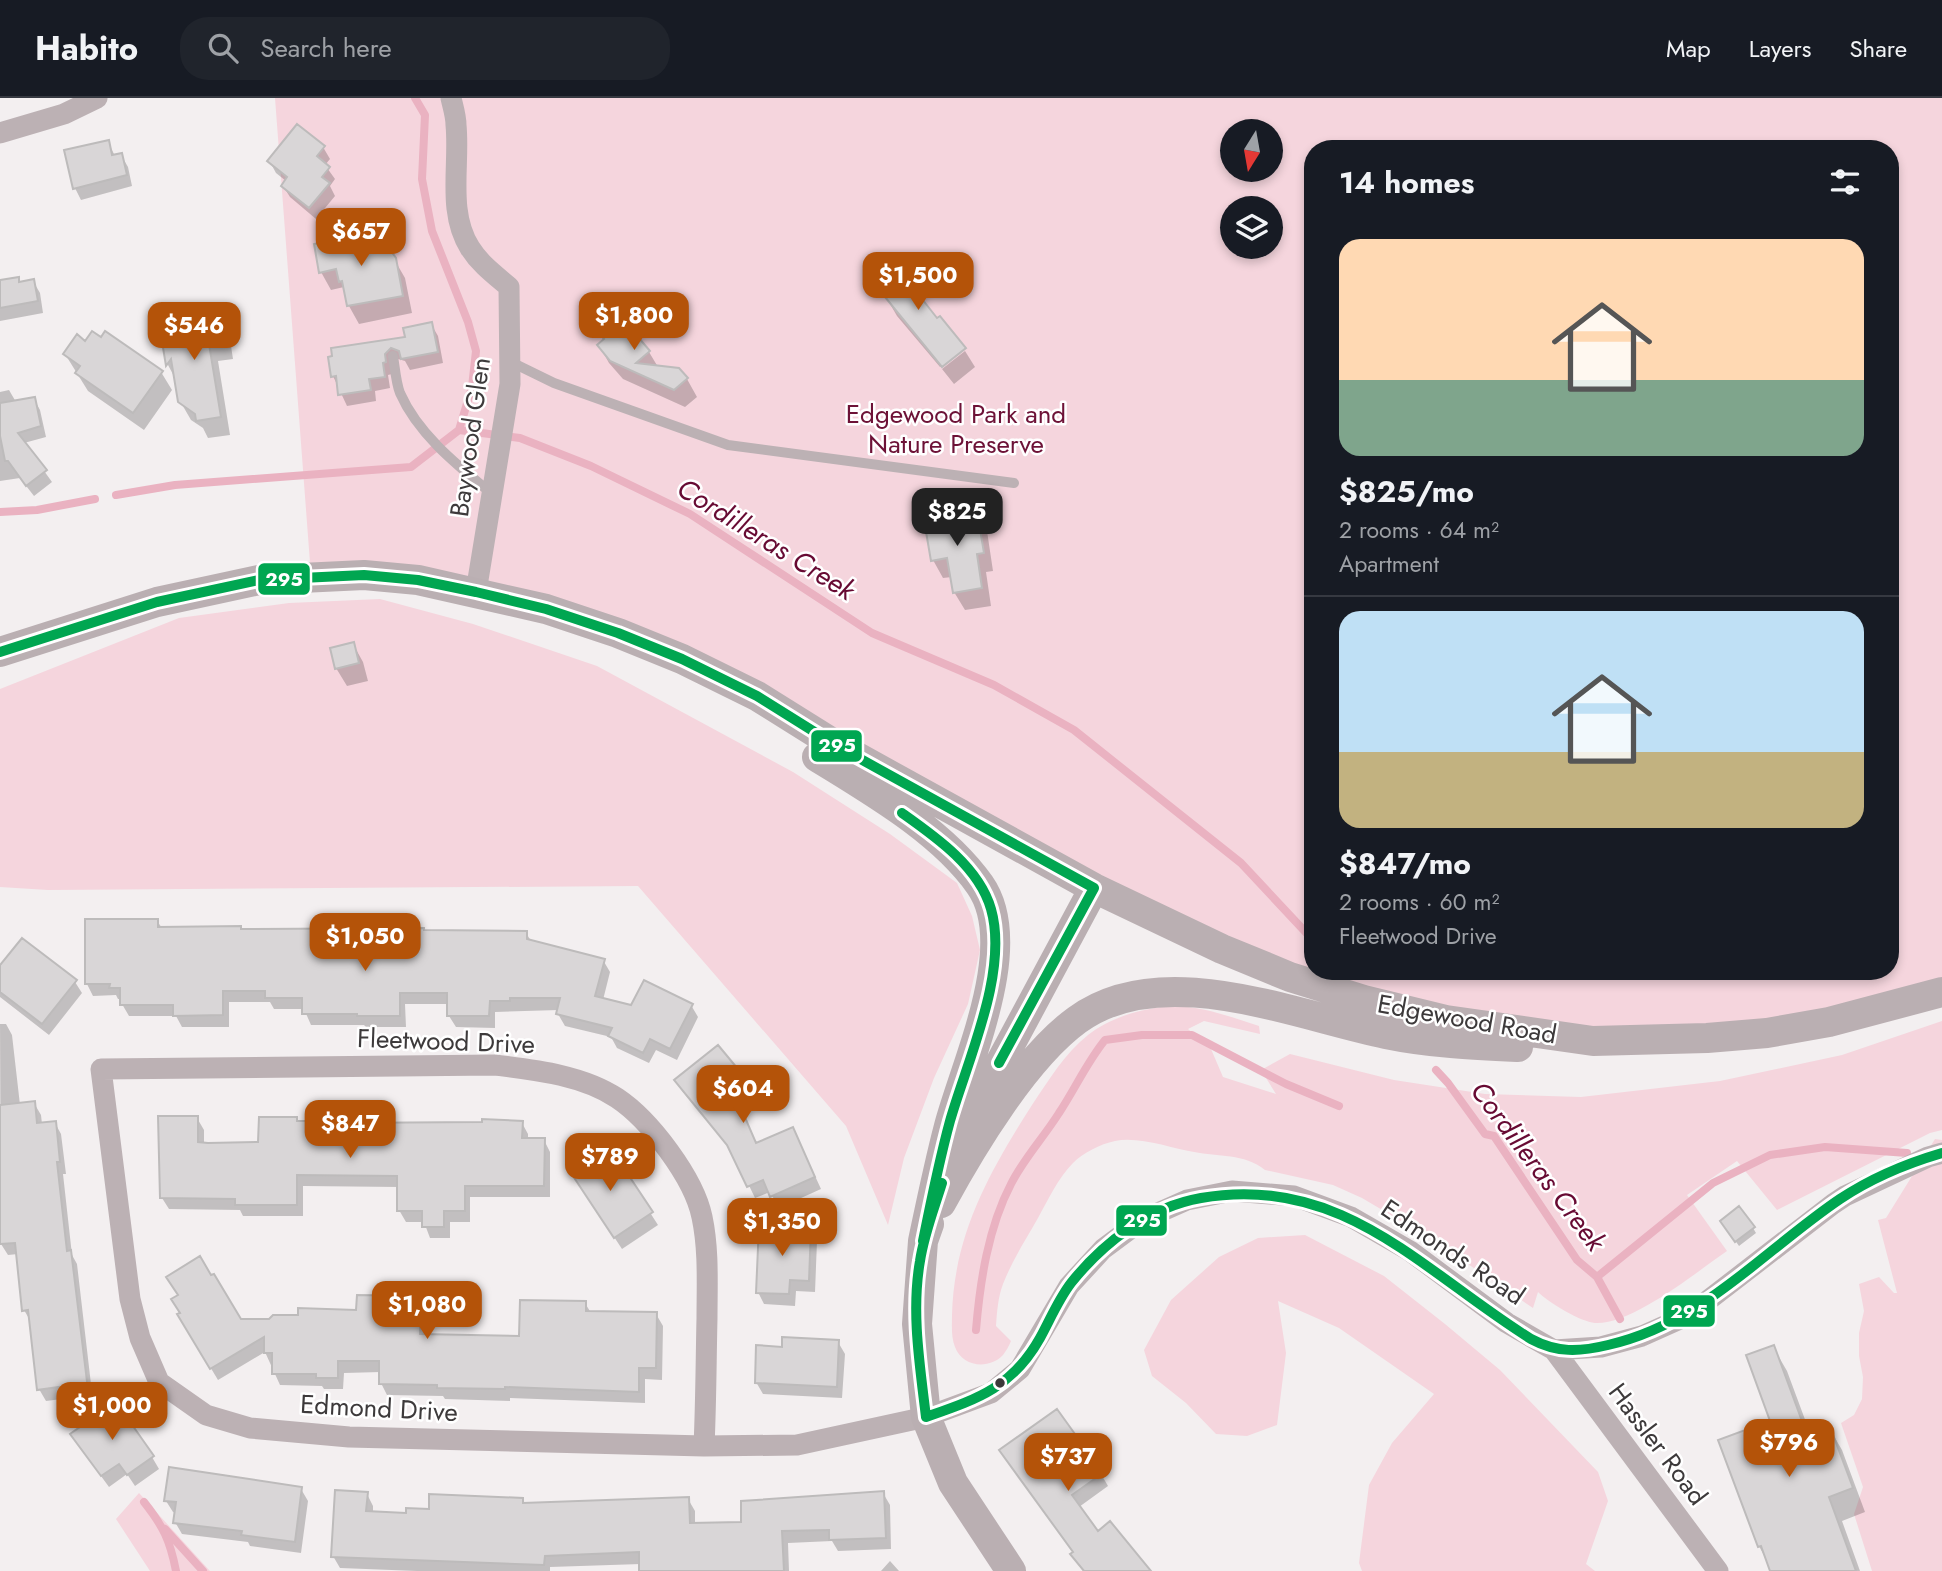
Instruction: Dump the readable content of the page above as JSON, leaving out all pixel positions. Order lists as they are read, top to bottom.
{
  "streets": {
    "main road": ["Edgewood Road"],
    "street": [
      "Baywood Glen",
      "Fleetwood Drive",
      "Edmonds Road",
      "Edmond Drive",
      "Hassler Road"
    ]
  },
  "crossings": [
    ["Baywood Glen", "Edgewood Road"],
    ["Fleetwood Drive", "Edmond Drive"],
    ["Edmonds Road", "Edmond Drive"],
    ["Edmonds Road", "Hassler Road"]
  ],
  "water": ["Cordilleras Creek"],
  "parks": ["Edgewood Park and Nature Preserve"],
  "lines": ["transit line 295"],
  "north": "bottom",
  "page": {
    "header": "Habito",
    "search": "Search here",
    "nav": ["Map", "Layers", "Share"],
    "heading": "14 homes",
    "price": [
      "$657",
      "$1,500",
      "$1,800",
      "$546",
      "$825",
      "$1,050",
      "$604",
      "$847",
      "$789",
      "$1,350",
      "$1,080",
      "$1,000",
      "$796",
      "$737"
    ],
    "list": [
      {
        "name": "$825/mo",
        "note": "2 rooms · 64 m² · Apartment"
      },
      {
        "name": "$847/mo",
        "note": "2 rooms · 60 m² · Fleetwood Drive"
      }
    ]
  }
}
